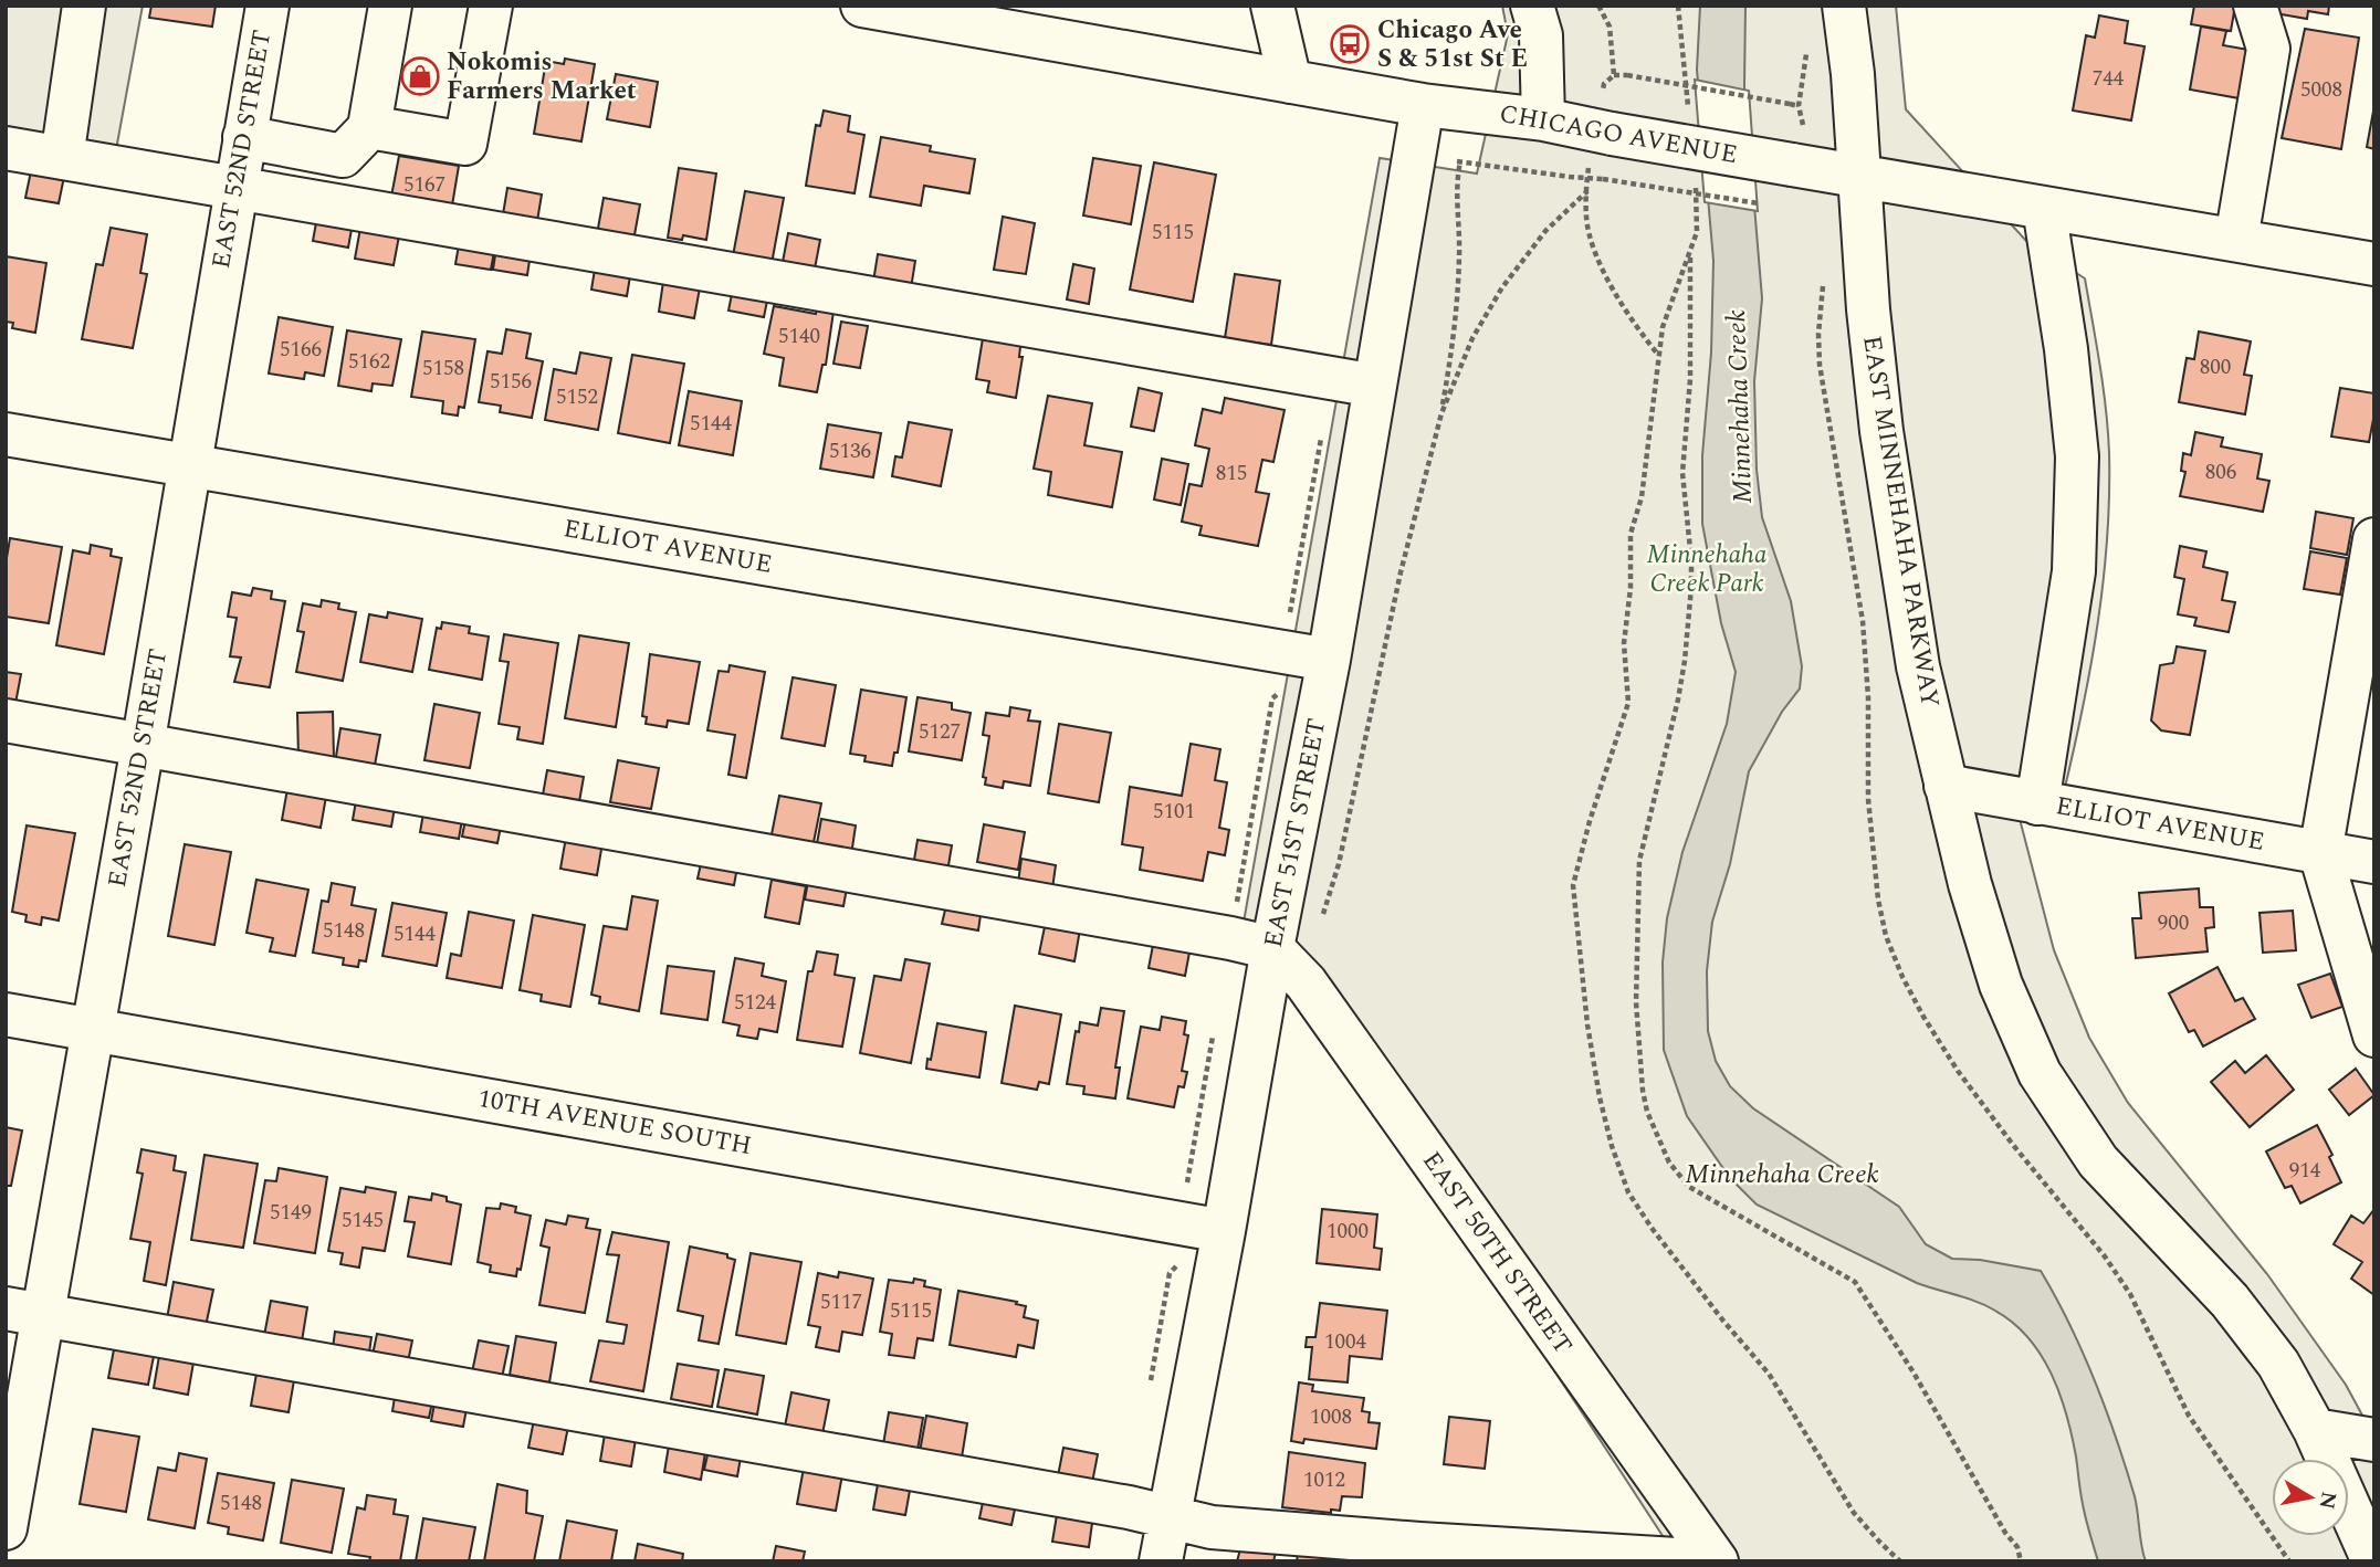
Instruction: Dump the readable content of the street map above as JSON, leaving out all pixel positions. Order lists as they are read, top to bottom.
{
  "streets": {
    "street": [
      "CHICAGO AVENUE",
      "EAST 52ND STREET",
      "EAST MINNEHAHA PARKWAY",
      "ELLIOT AVENUE",
      "EAST 51ST STREET",
      "10TH AVENUE SOUTH",
      "EAST 50TH STREET"
    ]
  },
  "crossings": [
    ["CHICAGO AVENUE", "EAST MINNEHAHA PARKWAY"],
    ["CHICAGO AVENUE", "EAST 51ST STREET"],
    ["EAST 52ND STREET", "ELLIOT AVENUE"],
    ["EAST 52ND STREET", "10TH AVENUE SOUTH"],
    ["EAST MINNEHAHA PARKWAY", "ELLIOT AVENUE"],
    ["ELLIOT AVENUE", "EAST 51ST STREET"],
    ["EAST 51ST STREET", "10TH AVENUE SOUTH"],
    ["EAST 51ST STREET", "EAST 50TH STREET"]
  ],
  "water": ["Minnehaha Creek"],
  "parks": ["Minnehaha Creek Park"],
  "places": {
    "bus stop": ["Chicago Ave S & 51st St E"],
    "shop": ["Nokomis Farmers Market"]
  },
  "house_numbers": [
    "744",
    "5008",
    "5167",
    "5115",
    "5140",
    "5166",
    "5162",
    "800",
    "5158",
    "5156",
    "5152",
    "5144",
    "5136",
    "806",
    "815",
    "5127",
    "5101",
    "900",
    "5148",
    "5144",
    "5124",
    "914",
    "5149",
    "5145",
    "1000",
    "5117",
    "5115",
    "1004",
    "1008",
    "1012",
    "5148"
  ],
  "north": "right"
}
